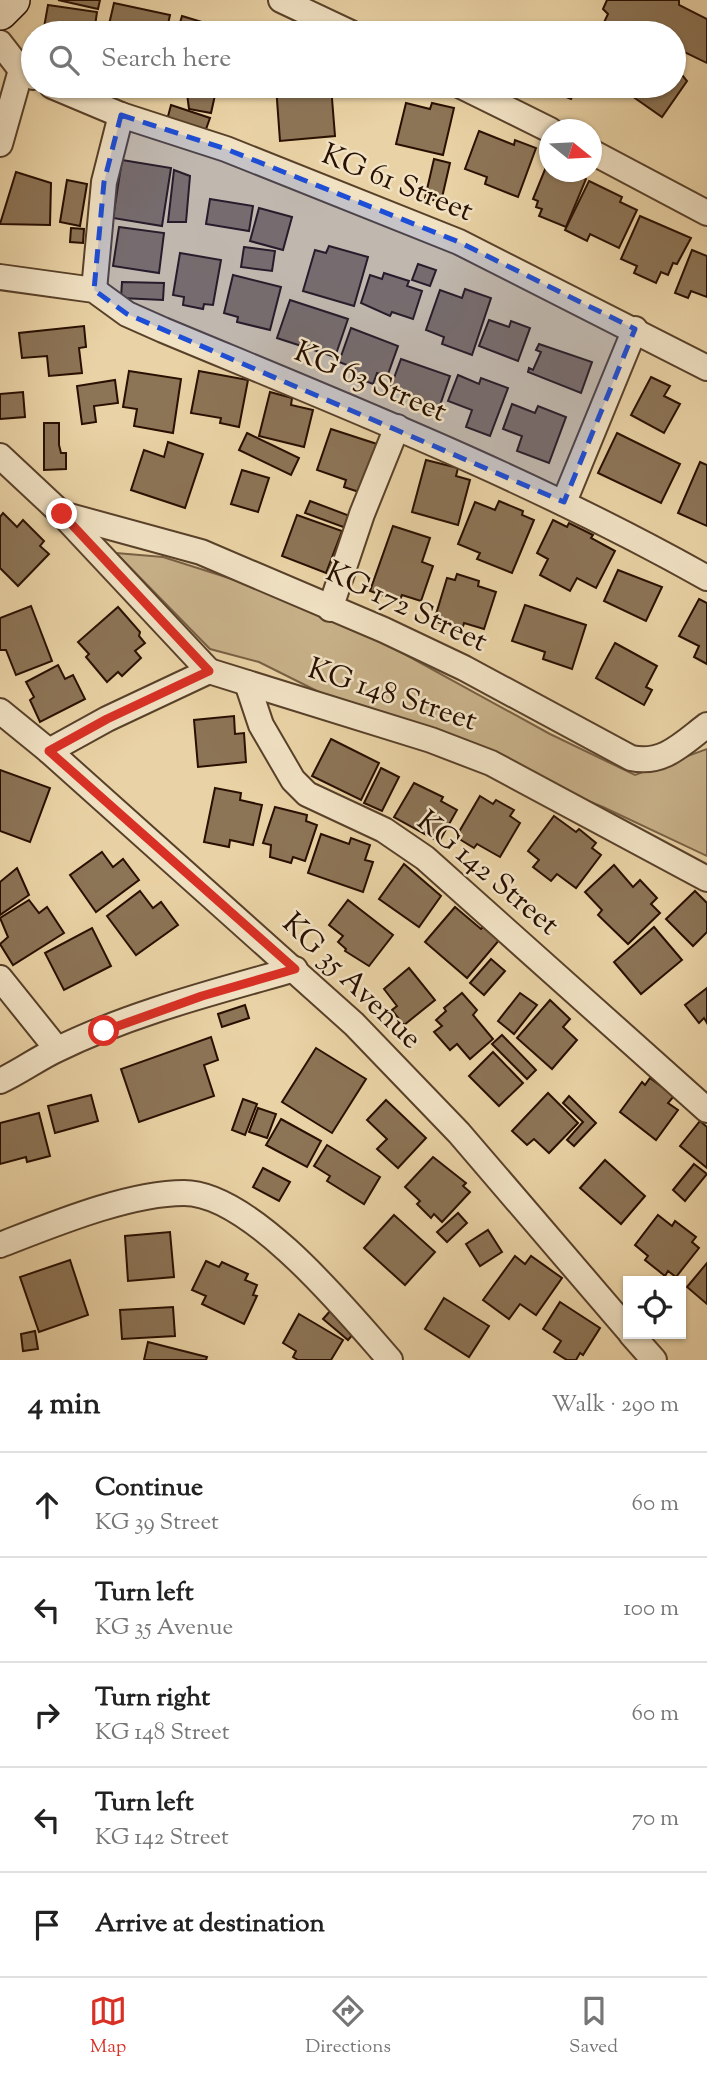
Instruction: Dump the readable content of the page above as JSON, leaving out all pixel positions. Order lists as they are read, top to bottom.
{
  "streets": {
    "street": [
      "KG 61 Street",
      "KG 63 Street",
      "KG 172 Street",
      "KG 148 Street",
      "KG 142 Street",
      "KG 35 Avenue"
    ]
  },
  "crossings": [
    ["KG 148 Street", "KG 142 Street"]
  ],
  "north": "right",
  "page": {
    "search": "Search here",
    "heading": ["4 min", "Walk · 290 m"],
    "list": [
      ["Continue", "KG 39 Street", "60 m"],
      ["Turn left", "KG 35 Avenue", "100 m"],
      ["Turn right", "KG 148 Street", "60 m"],
      ["Turn left", "KG 142 Street", "70 m"],
      "Arrive at destination"
    ],
    "nav": ["Map", "Directions", "Saved"]
  }
}
